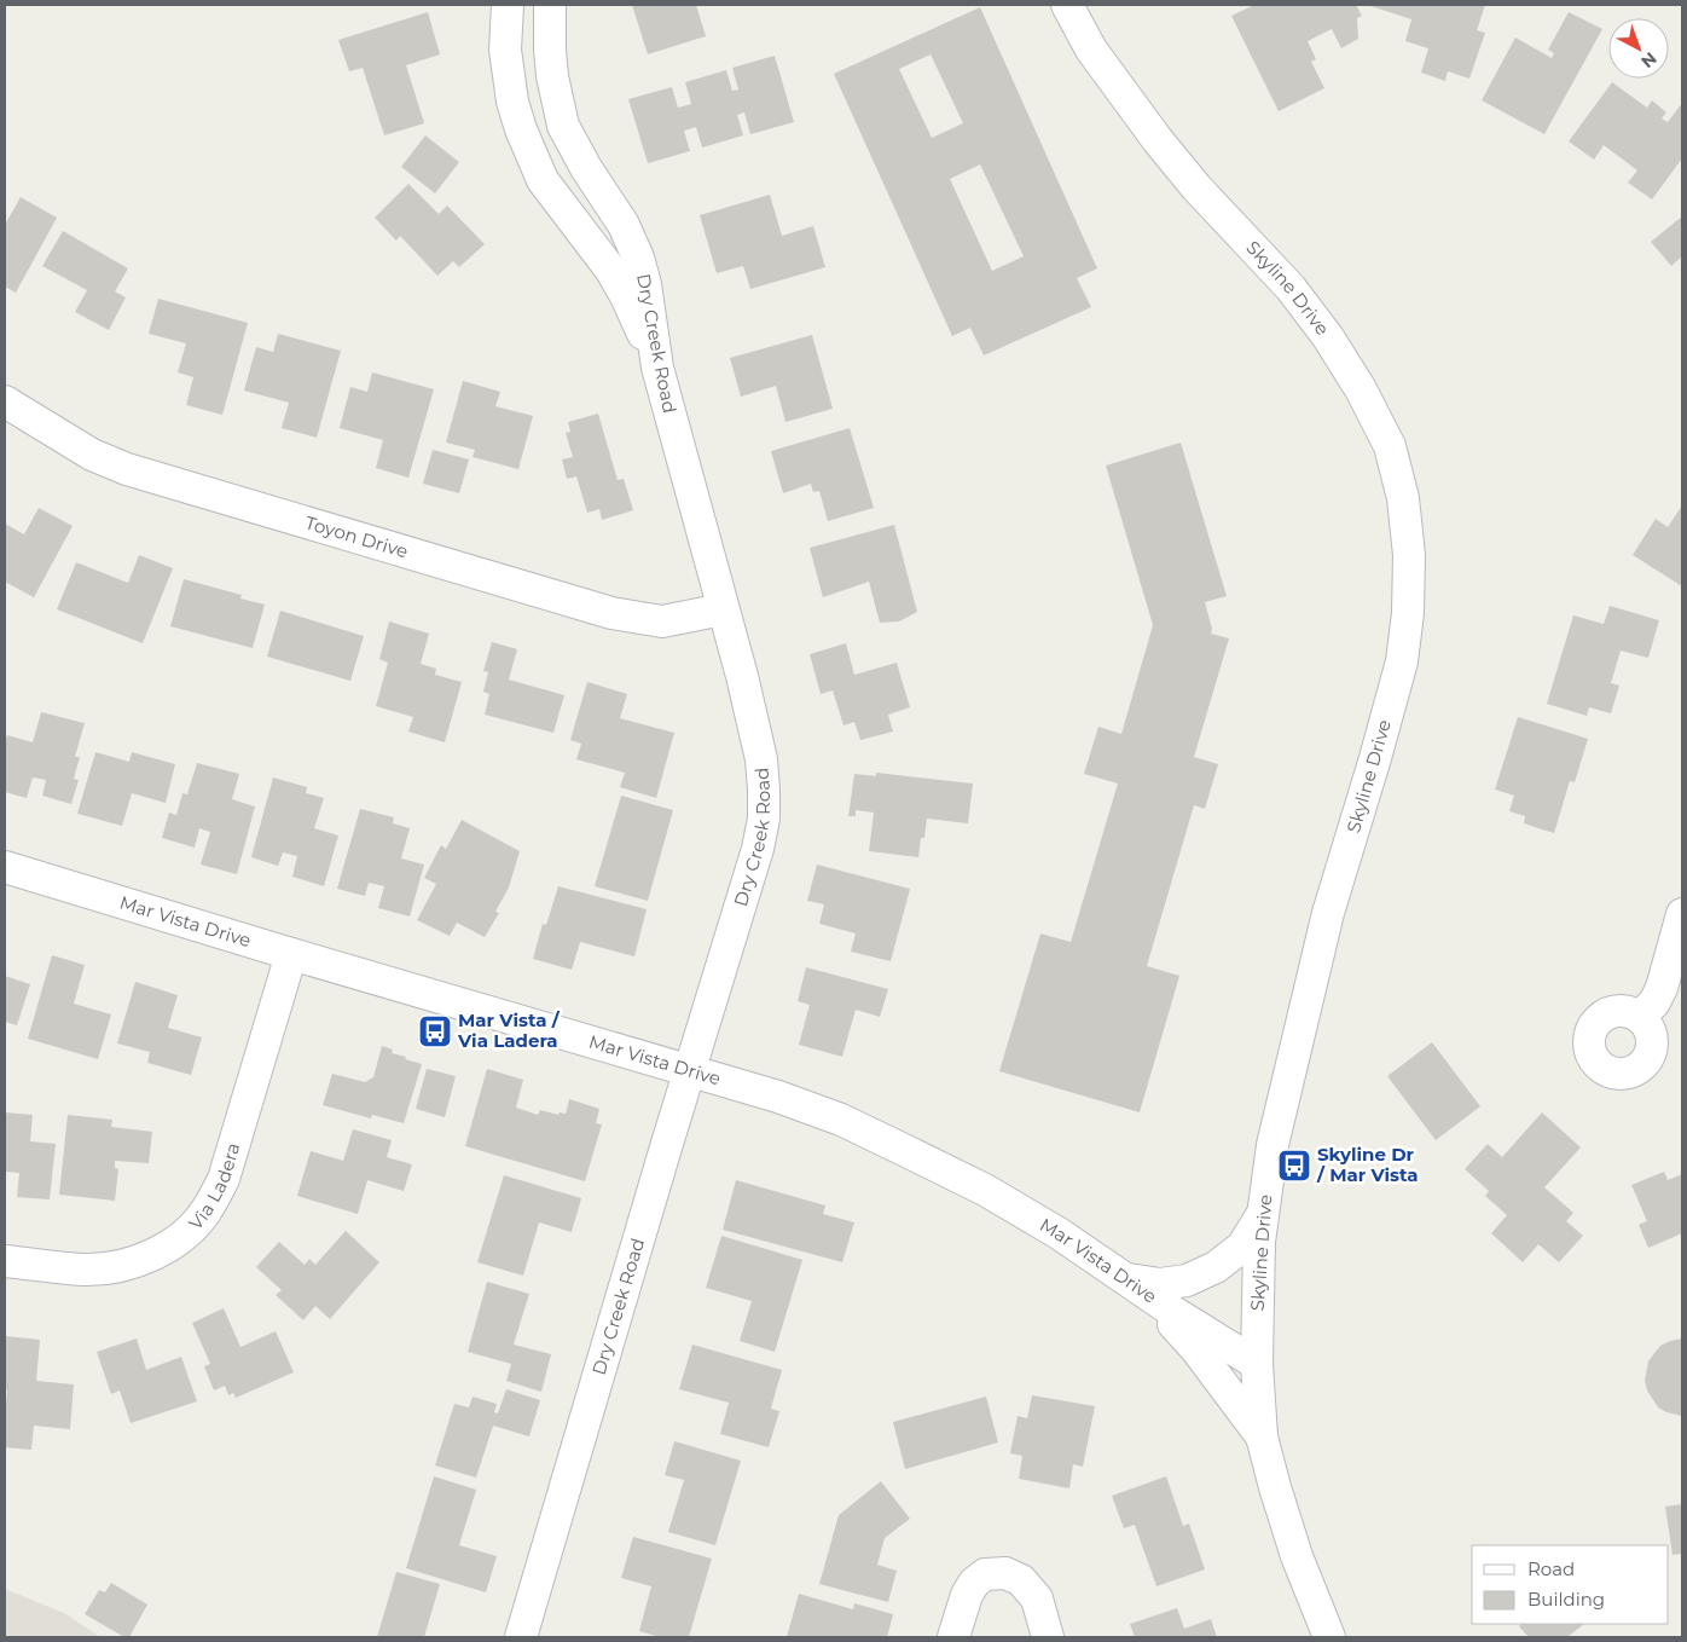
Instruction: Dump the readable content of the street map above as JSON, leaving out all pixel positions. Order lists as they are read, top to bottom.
{
  "streets": {
    "street": [
      "Skyline Drive",
      "Dry Creek Road",
      "Toyon Drive",
      "Mar Vista Drive",
      "Via Ladera"
    ]
  },
  "crossings": [
    ["Skyline Drive", "Mar Vista Drive"],
    ["Dry Creek Road", "Toyon Drive"],
    ["Dry Creek Road", "Mar Vista Drive"],
    ["Mar Vista Drive", "Via Ladera"]
  ],
  "places": {
    "bus stop": ["Mar Vista / Via Ladera", "Skyline Dr / Mar Vista"]
  },
  "legend": ["Road", "Building"],
  "north": "bottom right"
}
